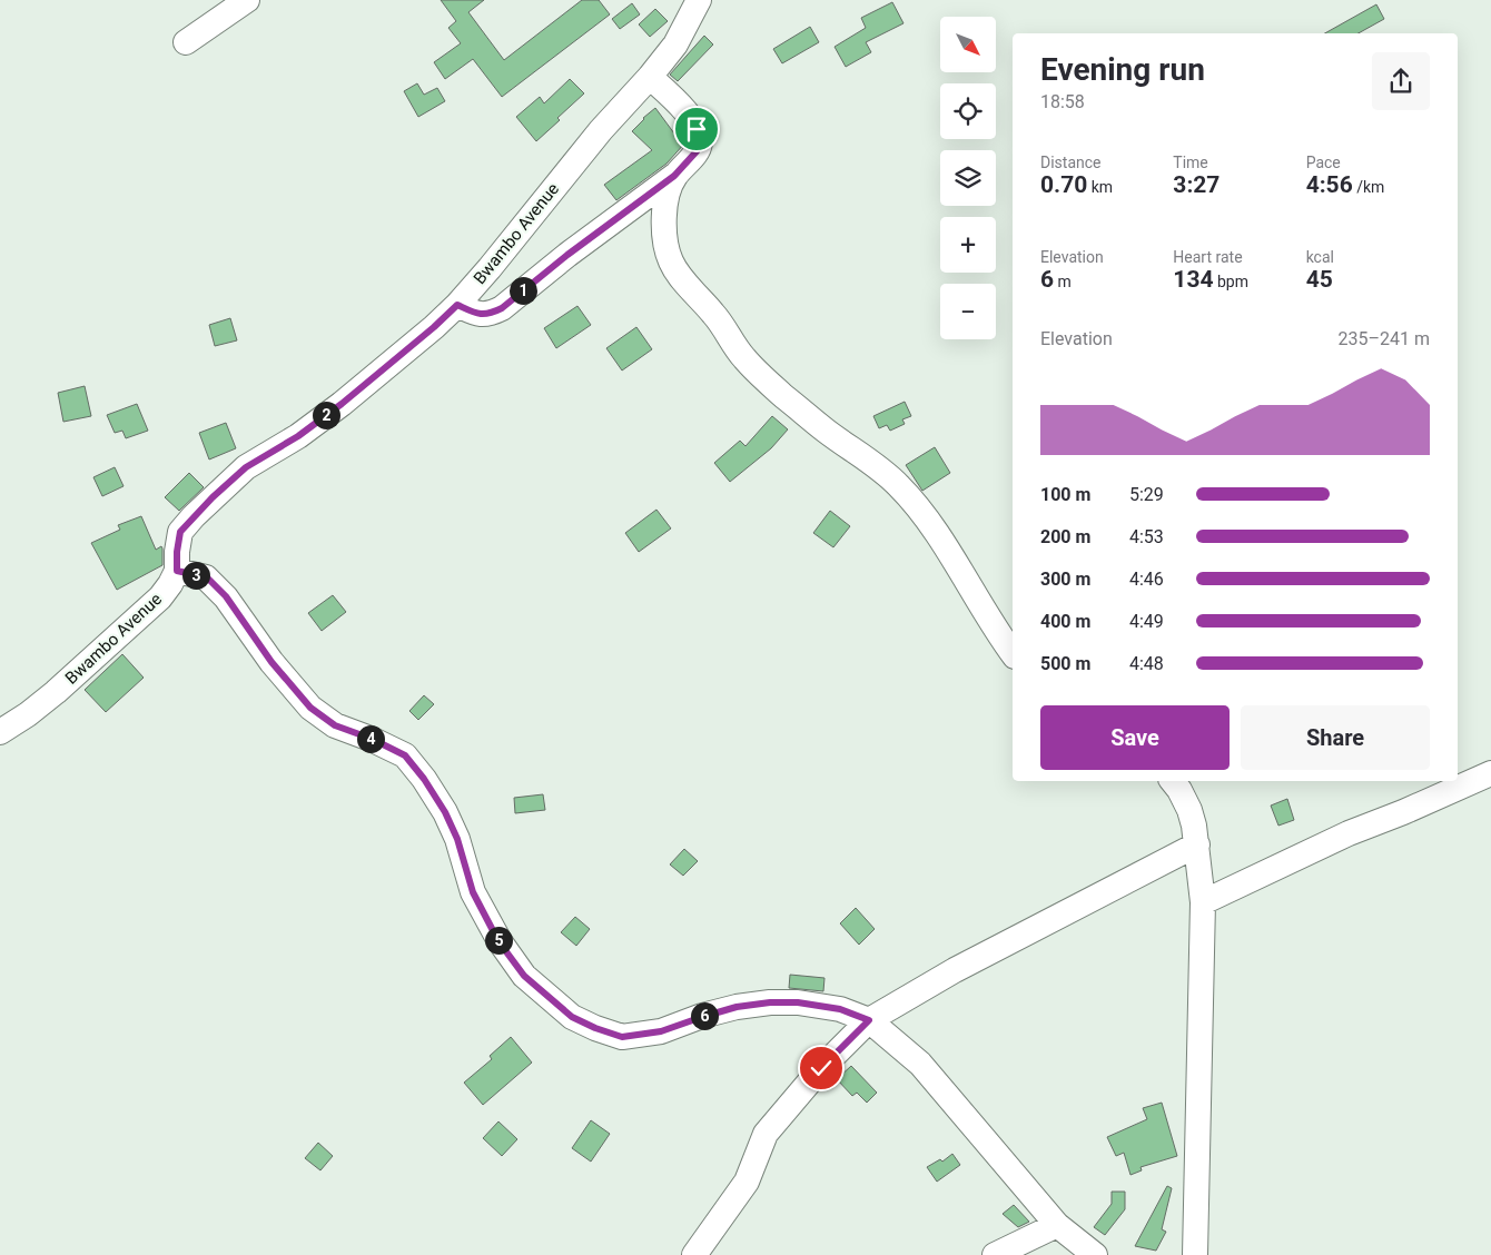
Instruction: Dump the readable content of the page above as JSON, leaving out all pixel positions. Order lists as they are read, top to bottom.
{
  "streets": {
    "street": ["Bwambo Avenue"]
  },
  "north": "bottom right",
  "page": {
    "map_buttons": ["+", "−"],
    "heading": ["Evening run", "18:58"],
    "stats": [
      ["Distance", "0.70 km"],
      ["Time", "3:27"],
      ["Pace", "4:56 /km"],
      ["Elevation", "6 m"],
      ["Heart rate", "134 bpm"],
      ["kcal", "45"]
    ],
    "pins": [
      "1",
      "2",
      "3",
      "4",
      "5",
      "6"
    ],
    "chart": ["Elevation", "235–241 m"],
    "list": [
      {
        "name": "100 m",
        "note": "5:29"
      },
      {
        "name": "200 m",
        "note": "4:53"
      },
      {
        "name": "300 m",
        "note": "4:46"
      },
      {
        "name": "400 m",
        "note": "4:49"
      },
      {
        "name": "500 m",
        "note": "4:48"
      }
    ],
    "buttons": ["Save", "Share"]
  }
}
